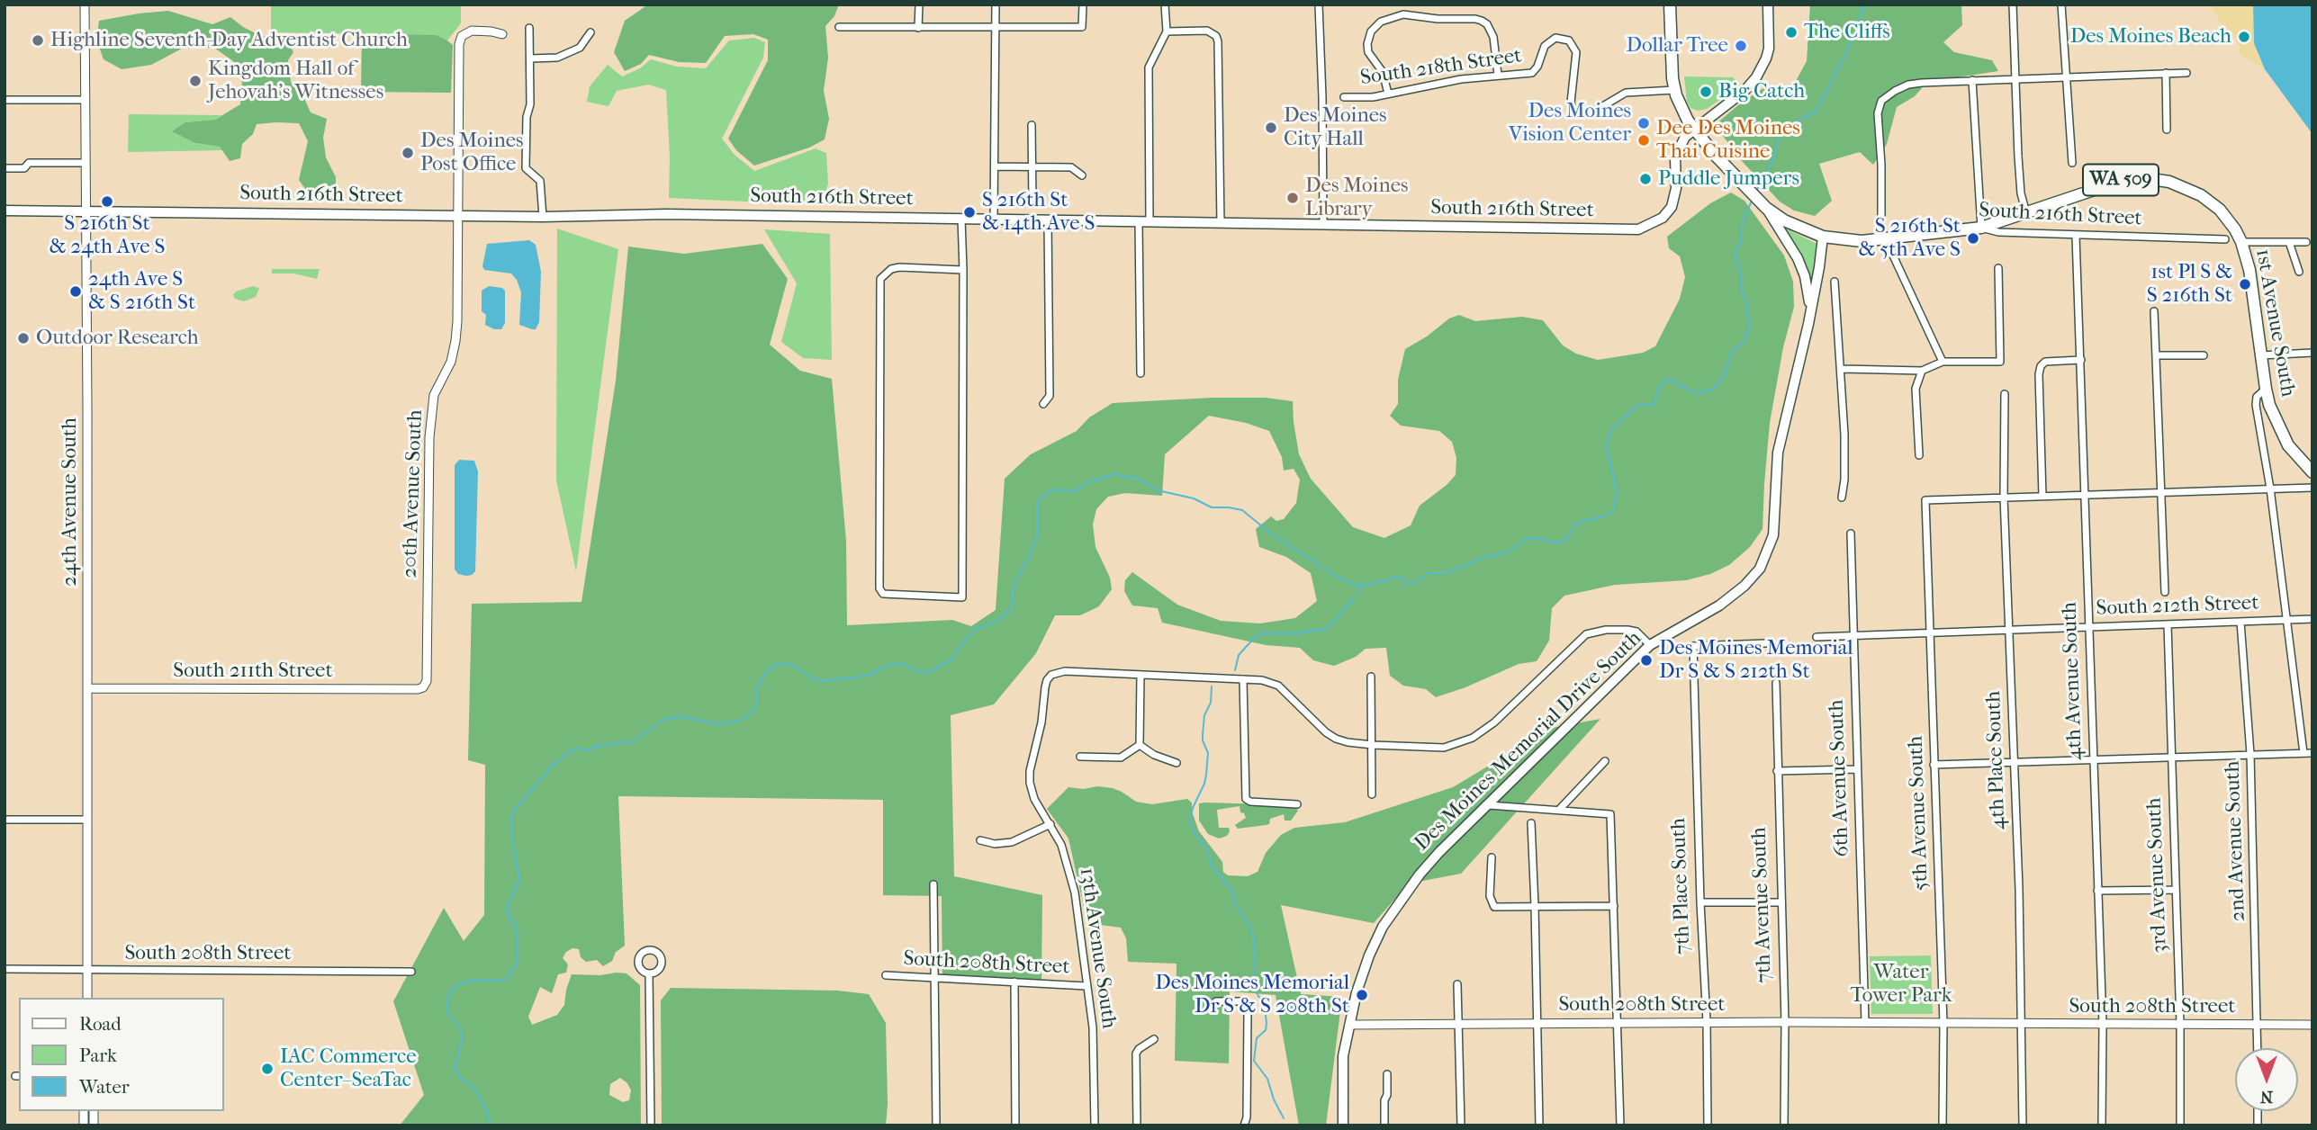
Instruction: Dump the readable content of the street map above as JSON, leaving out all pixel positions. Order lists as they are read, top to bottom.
{
  "streets": {
    "main road": [
      "WA 509",
      "South 216th Street",
      "1st Avenue South",
      "Des Moines Memorial Drive South"
    ],
    "street": [
      "South 218th Street",
      "20th Avenue South",
      "24th Avenue South",
      "South 212th Street",
      "South 211th Street",
      "4th Avenue South",
      "4th Place South",
      "6th Avenue South",
      "5th Avenue South",
      "2nd Avenue South",
      "3rd Avenue South",
      "7th Place South",
      "7th Avenue South",
      "13th Avenue South",
      "South 208th Street"
    ]
  },
  "crossings": [
    ["South 218th Street", "WA 509"],
    ["WA 509", "South 216th Street"],
    ["WA 509", "1st Avenue South"],
    ["South 216th Street", "20th Avenue South"],
    ["South 216th Street", "24th Avenue South"],
    ["South 216th Street", "4th Avenue South"],
    ["South 216th Street", "Des Moines Memorial Drive South"],
    ["20th Avenue South", "South 211th Street"],
    ["24th Avenue South", "South 211th Street"],
    ["24th Avenue South", "South 208th Street"],
    ["South 212th Street", "4th Avenue South"],
    ["South 212th Street", "4th Place South"],
    ["South 212th Street", "6th Avenue South"],
    ["South 212th Street", "5th Avenue South"],
    ["South 212th Street", "2nd Avenue South"],
    ["South 212th Street", "3rd Avenue South"],
    ["4th Avenue South", "South 208th Street"],
    ["Des Moines Memorial Drive South", "South 208th Street"],
    ["4th Place South", "5th Avenue South"],
    ["4th Place South", "South 208th Street"],
    ["6th Avenue South", "South 208th Street"],
    ["5th Avenue South", "South 208th Street"],
    ["2nd Avenue South", "South 208th Street"],
    ["3rd Avenue South", "South 208th Street"],
    ["7th Place South", "South 208th Street"],
    ["7th Avenue South", "South 208th Street"],
    ["13th Avenue South", "South 208th Street"]
  ],
  "parks": ["Water Tower Park"],
  "places": [
    "The Cliffs",
    "Des Moines Beach",
    "Highline Seventh-Day Adventist Church",
    "Dollar Tree",
    "Kingdom Hall of Jehovah's Witnesses",
    "Big Catch",
    "Des Moines Vision Center",
    "Des Moines City Hall",
    "Dee Des Moines Thai Cuisine",
    "Des Moines Post Office",
    "Puddle Jumpers",
    "Des Moines Library",
    "S 216th St & 24th Ave S",
    "S 216th St & 14th Ave S",
    "S 216th St & 5th Ave S",
    "1st Pl S & S 216th St",
    "24th Ave S & S 216th St",
    "Outdoor Research",
    "Des Moines Memorial Dr S & S 212th St",
    "Des Moines Memorial Dr S & S 208th St",
    "IAC Commerce Center–SeaTac"
  ],
  "legend": ["Road", "Park", "Water"],
  "north": "bottom"
}
